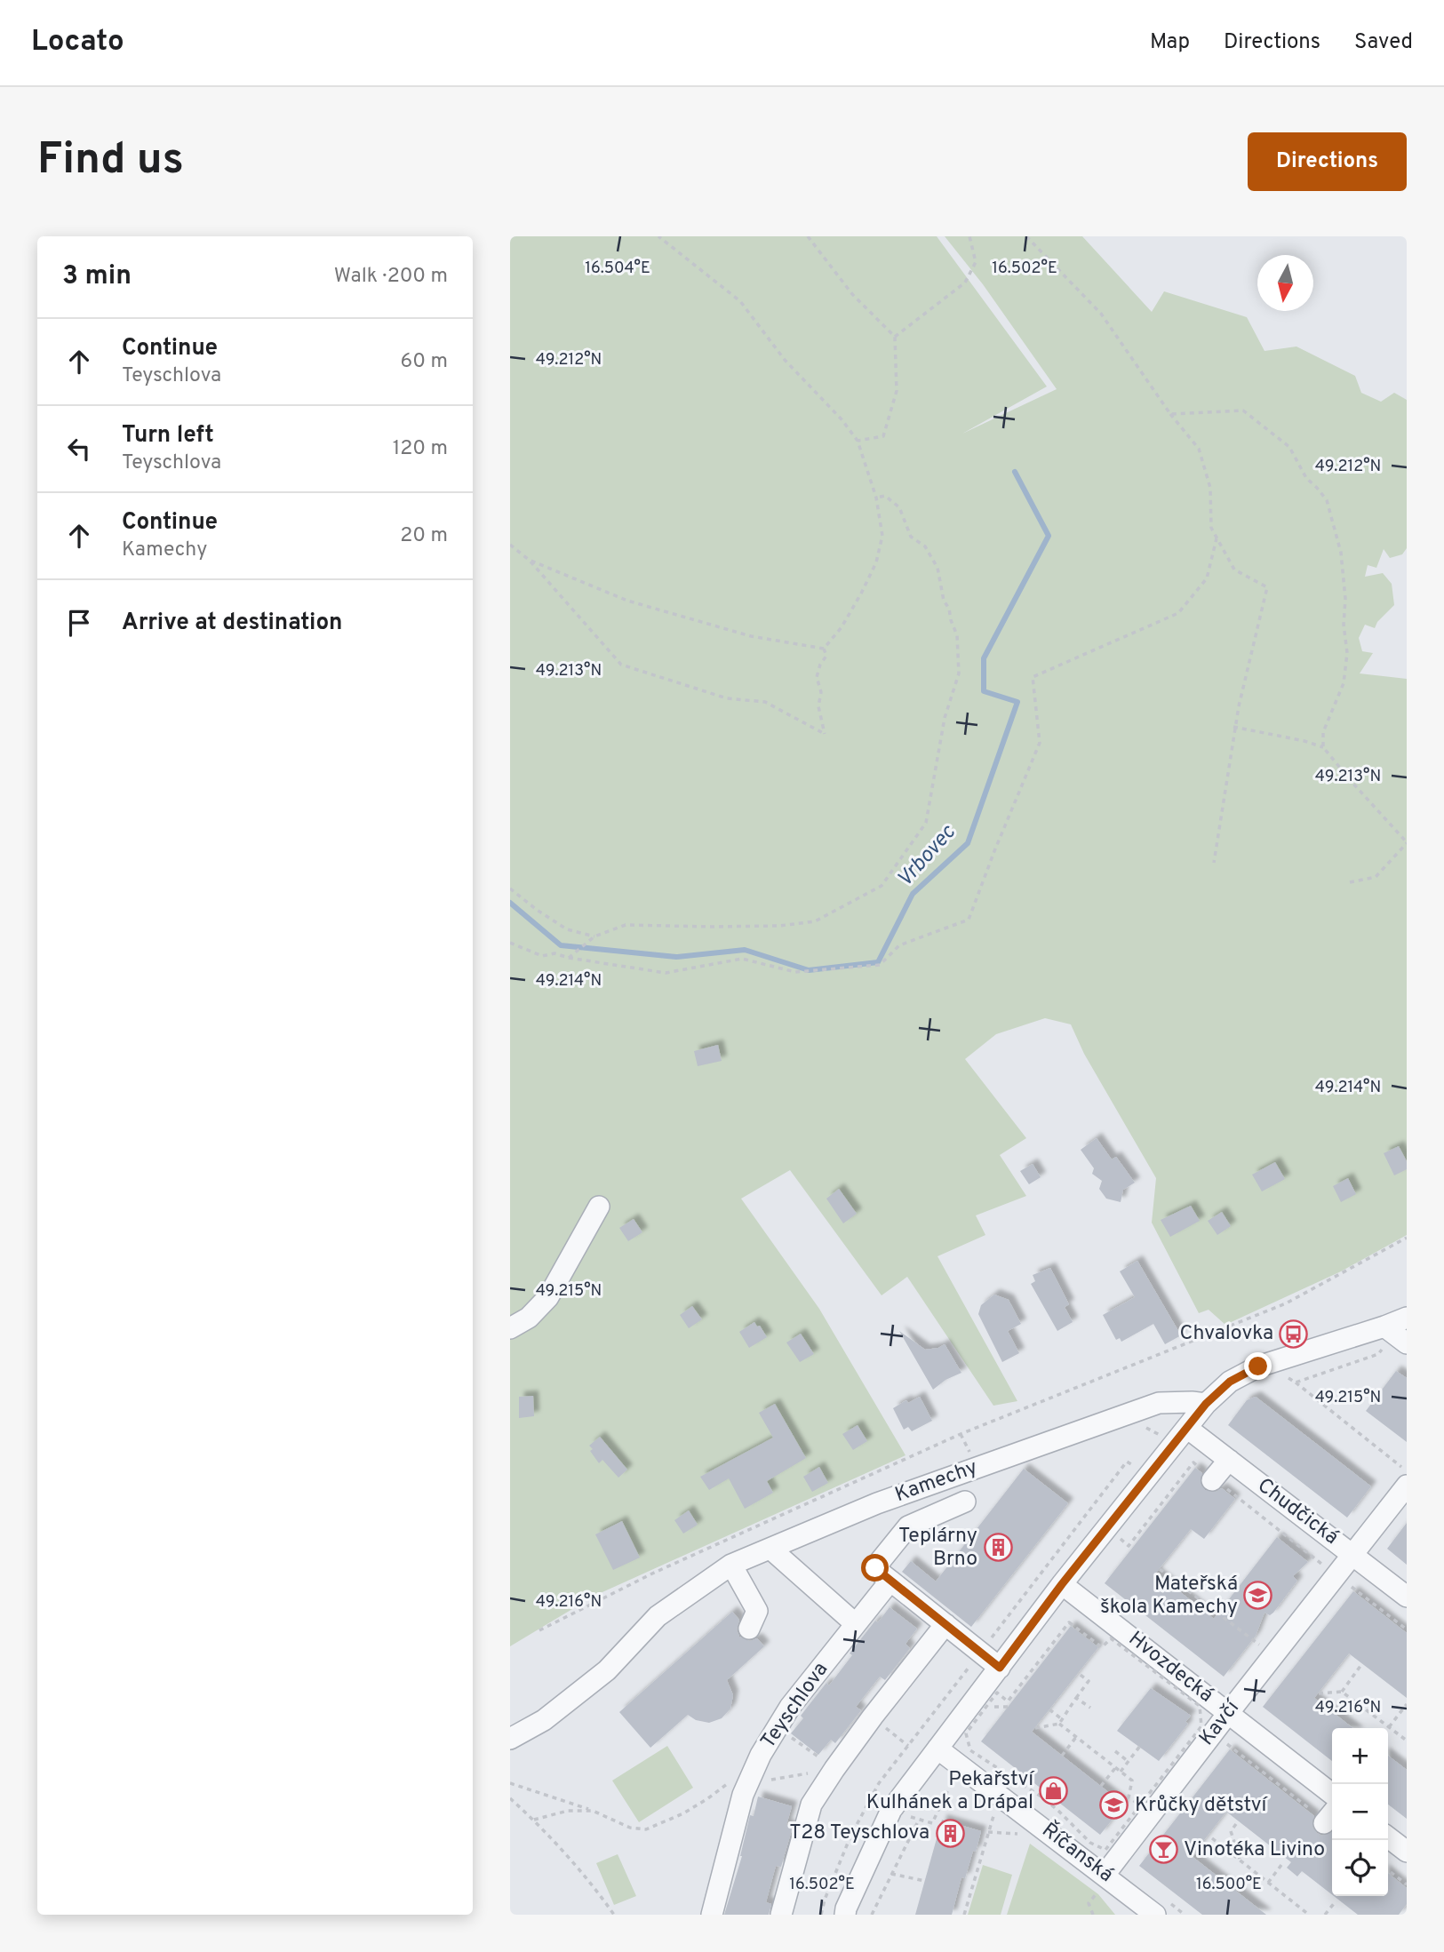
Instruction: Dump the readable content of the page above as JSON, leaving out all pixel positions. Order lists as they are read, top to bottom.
{
  "streets": {
    "street": [
      "Kamechy",
      "Chudčická",
      "Hvozdecká",
      "Teyschlova",
      "Kavčí",
      "Říčanská"
    ]
  },
  "crossings": [
    ["Chudčická", "Kavčí"],
    ["Hvozdecká", "Kavčí"],
    ["Kavčí", "Říčanská"]
  ],
  "water": ["Vrbovec"],
  "places": {
    "bus stop": ["Chvalovka"],
    "building": ["Teplárny Brno", "T28 Teyschlova"],
    "school or university": ["Mateřská škola Kamechy", "Krůčky dětství"],
    "shop": ["Pekařství Kulhánek a Drápal"],
    "bar": ["Vinotéka Livino"]
  },
  "north": "bottom",
  "page": {
    "header": "Locato",
    "nav": ["Map", "Directions", "Saved"],
    "buttons": "Directions",
    "title": "Find us",
    "heading": ["3 min", "Walk · 200 m"],
    "list": [
      ["Continue", "Teyschlova", "60 m"],
      ["Turn left", "Teyschlova", "120 m"],
      ["Continue", "Kamechy", "20 m"],
      "Arrive at destination"
    ],
    "map_buttons": ["+", "−"]
  },
  "coordinates": [
    "16.504°E",
    "16.502°E",
    "49.212°N",
    "49.213°N",
    "49.214°N",
    "49.215°N",
    "49.216°N",
    "16.500°E"
  ]
}
